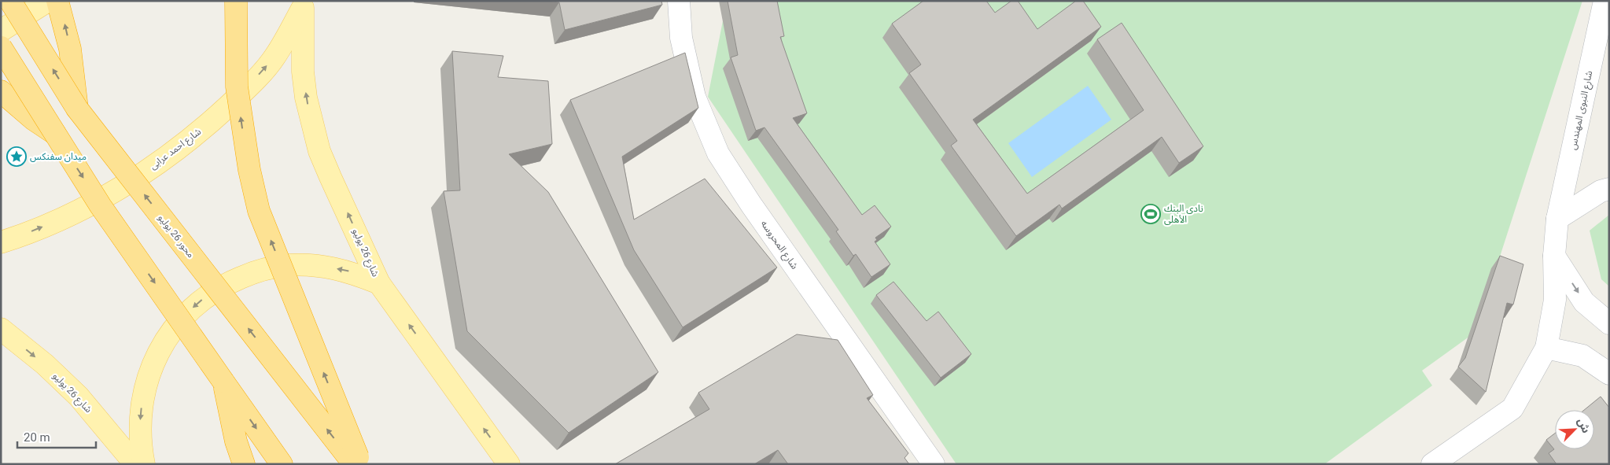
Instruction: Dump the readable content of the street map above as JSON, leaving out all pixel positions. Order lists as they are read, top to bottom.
{
  "streets": {
    "highway": ["محور 26 يوليو"],
    "main road": ["شارع احمد عرابى", "شارع 26 يوليو"],
    "street": ["شارع النبوى المهندس", "شارع المحروسه"]
  },
  "crossings": [
    ["شارع احمد عرابى", "شارع 26 يوليو"]
  ],
  "one_way": ["شارع احمد عرابى"],
  "places": {
    "place": ["ميدان سفنكس"],
    "sports": ["نادى البنك الأهلى"]
  },
  "scale_bar": "20 m",
  "north": "top right"
}
